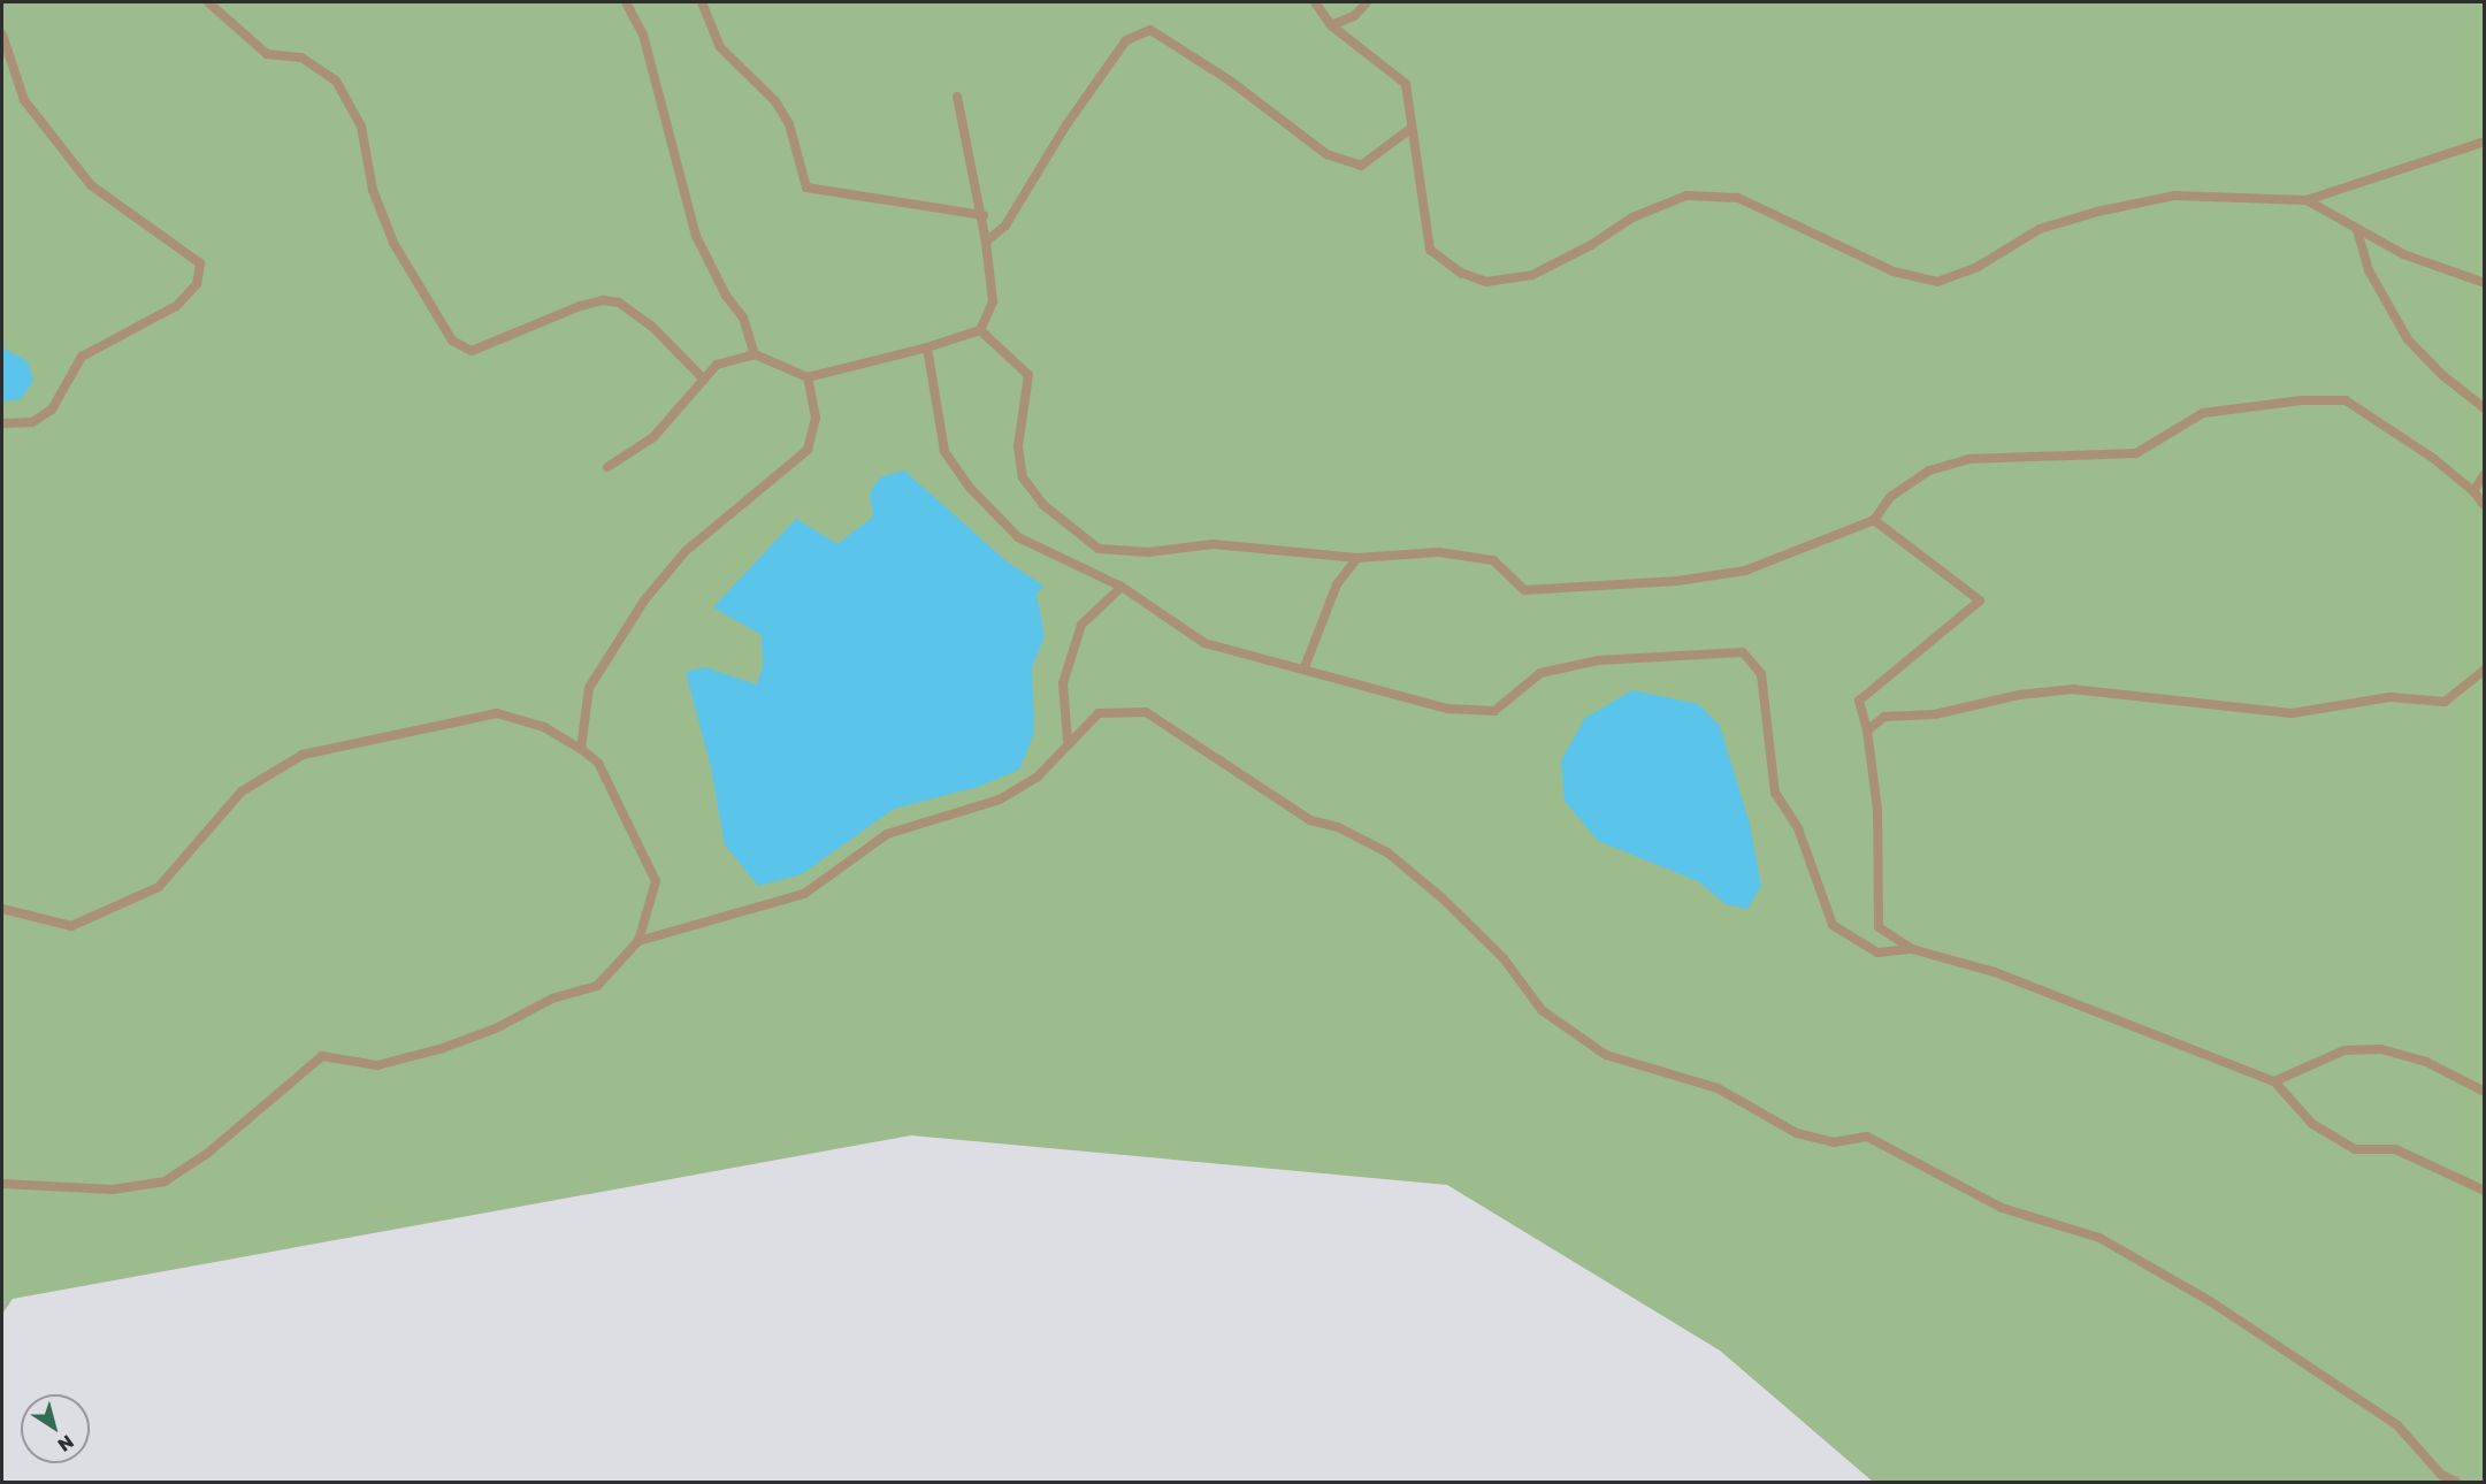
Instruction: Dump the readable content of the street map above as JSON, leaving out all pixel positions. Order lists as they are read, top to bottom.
{
  "north": "bottom right"
}
